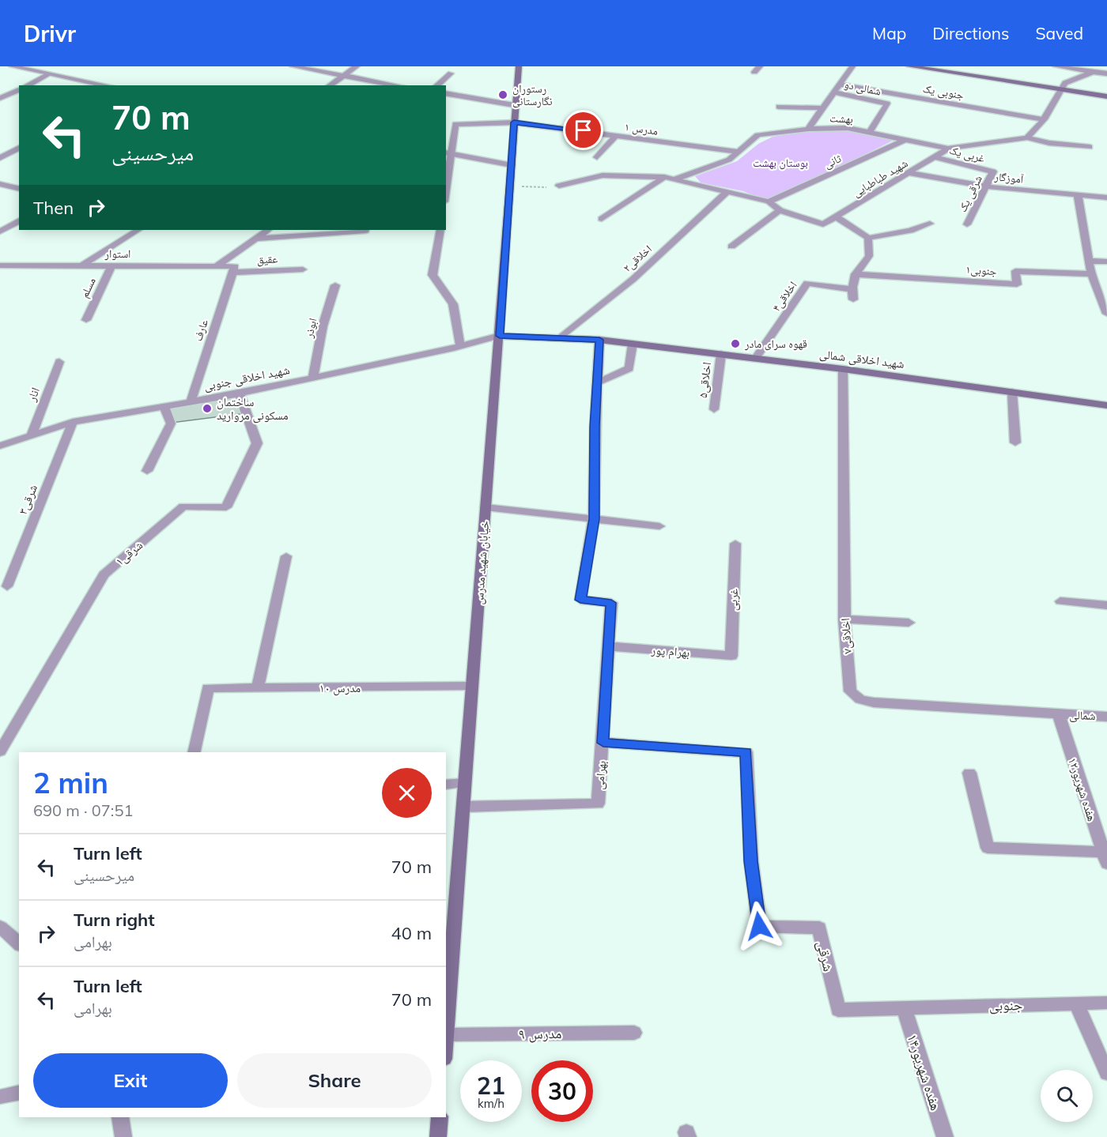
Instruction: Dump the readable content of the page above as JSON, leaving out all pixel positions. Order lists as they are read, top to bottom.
{
  "streets": {
    "main road": ["شهید اخلاقی شمالی", "خیابان شهید مدرس"],
    "street": [
      "شمالی دو",
      "جنوبی یک",
      "بهشت",
      "مدرس ۱",
      "غربی یک",
      "ثانی",
      "شهید طباطبایی",
      "آموزگار",
      "شرقی یک",
      "استوار",
      "اخلاقی۲",
      "عقیق",
      "جنوبی۱",
      "مسلم",
      "اخلاقی۴",
      "ابوذر",
      "عارف",
      "شهید اخلاقی جنوبی",
      "اخلاقی۵",
      "انار",
      "شرقی۳",
      "شرقی۱",
      "غربی",
      "اخلاقی۷",
      "بهرام پور",
      "مدرس ۱۰",
      "شمالی",
      "بهرامی",
      "هفده شهریور۱۲",
      "شرقی",
      "جنوبی",
      "مدرس ۹",
      "هفده شهریور۱۴"
    ]
  },
  "crossings": [
    ["شمالی دو", "بهشت"],
    ["بهشت", "مدرس ۱"],
    ["بهشت", "ثانی"],
    ["بهشت", "شهید طباطبایی"],
    ["مدرس ۱", "خیابان شهید مدرس"],
    ["غربی یک", "شهید طباطبایی"],
    ["غربی یک", "شرقی یک"],
    ["شهید طباطبایی", "آموزگار"],
    ["آموزگار", "شرقی یک"],
    ["استوار", "عقیق"],
    ["استوار", "مسلم"],
    ["استوار", "عارف"],
    ["اخلاقی۲", "شهید اخلاقی شمالی"],
    ["عقیق", "عارف"],
    ["اخلاقی۴", "شهید اخلاقی شمالی"],
    ["ابوذر", "شهید اخلاقی جنوبی"],
    ["عارف", "شهید اخلاقی جنوبی"],
    ["شهید اخلاقی شمالی", "شهید اخلاقی جنوبی"],
    ["شهید اخلاقی شمالی", "اخلاقی۵"],
    ["شهید اخلاقی شمالی", "خیابان شهید مدرس"],
    ["شهید اخلاقی شمالی", "اخلاقی۷"],
    ["شهید اخلاقی جنوبی", "انار"],
    ["شهید اخلاقی جنوبی", "شرقی۳"],
    ["شهید اخلاقی جنوبی", "شرقی۱"],
    ["شهید اخلاقی جنوبی", "خیابان شهید مدرس"],
    ["خیابان شهید مدرس", "مدرس ۱۰"],
    ["خیابان شهید مدرس", "بهرامی"],
    ["خیابان شهید مدرس", "مدرس ۹"],
    ["غربی", "بهرام پور"],
    ["اخلاقی۷", "شمالی"],
    ["اخلاقی۷", "هفده شهریور۱۲"],
    ["بهرام پور", "بهرامی"],
    ["شمالی", "هفده شهریور۱۲"],
    ["بهرامی", "شرقی"],
    ["شرقی", "جنوبی"],
    ["شرقی", "هفده شهریور۱۴"],
    ["جنوبی", "هفده شهریور۱۴"]
  ],
  "parks": ["بوستان بهشت"],
  "places": ["رستوران نگارستانی", "قهوه سرای مادر", "ساختمان مسکونی مروارید"],
  "page": {
    "header": "Drivr",
    "nav": ["Map", "Directions", "Saved"],
    "turn": ["70 m", "میرحسینی"],
    "then": "Then",
    "heading": ["2 min", "690 m · 07:51"],
    "list": [
      {
        "name": "Turn left",
        "note": "میرحسینی",
        "value": "70 m"
      },
      {
        "name": "Turn right",
        "note": "بهرامی",
        "value": "40 m"
      },
      {
        "name": "Turn left",
        "note": "بهرامی",
        "value": "70 m"
      }
    ],
    "buttons": ["Exit", "Share"],
    "speed": "21 km/h",
    "limit": "30"
  }
}
